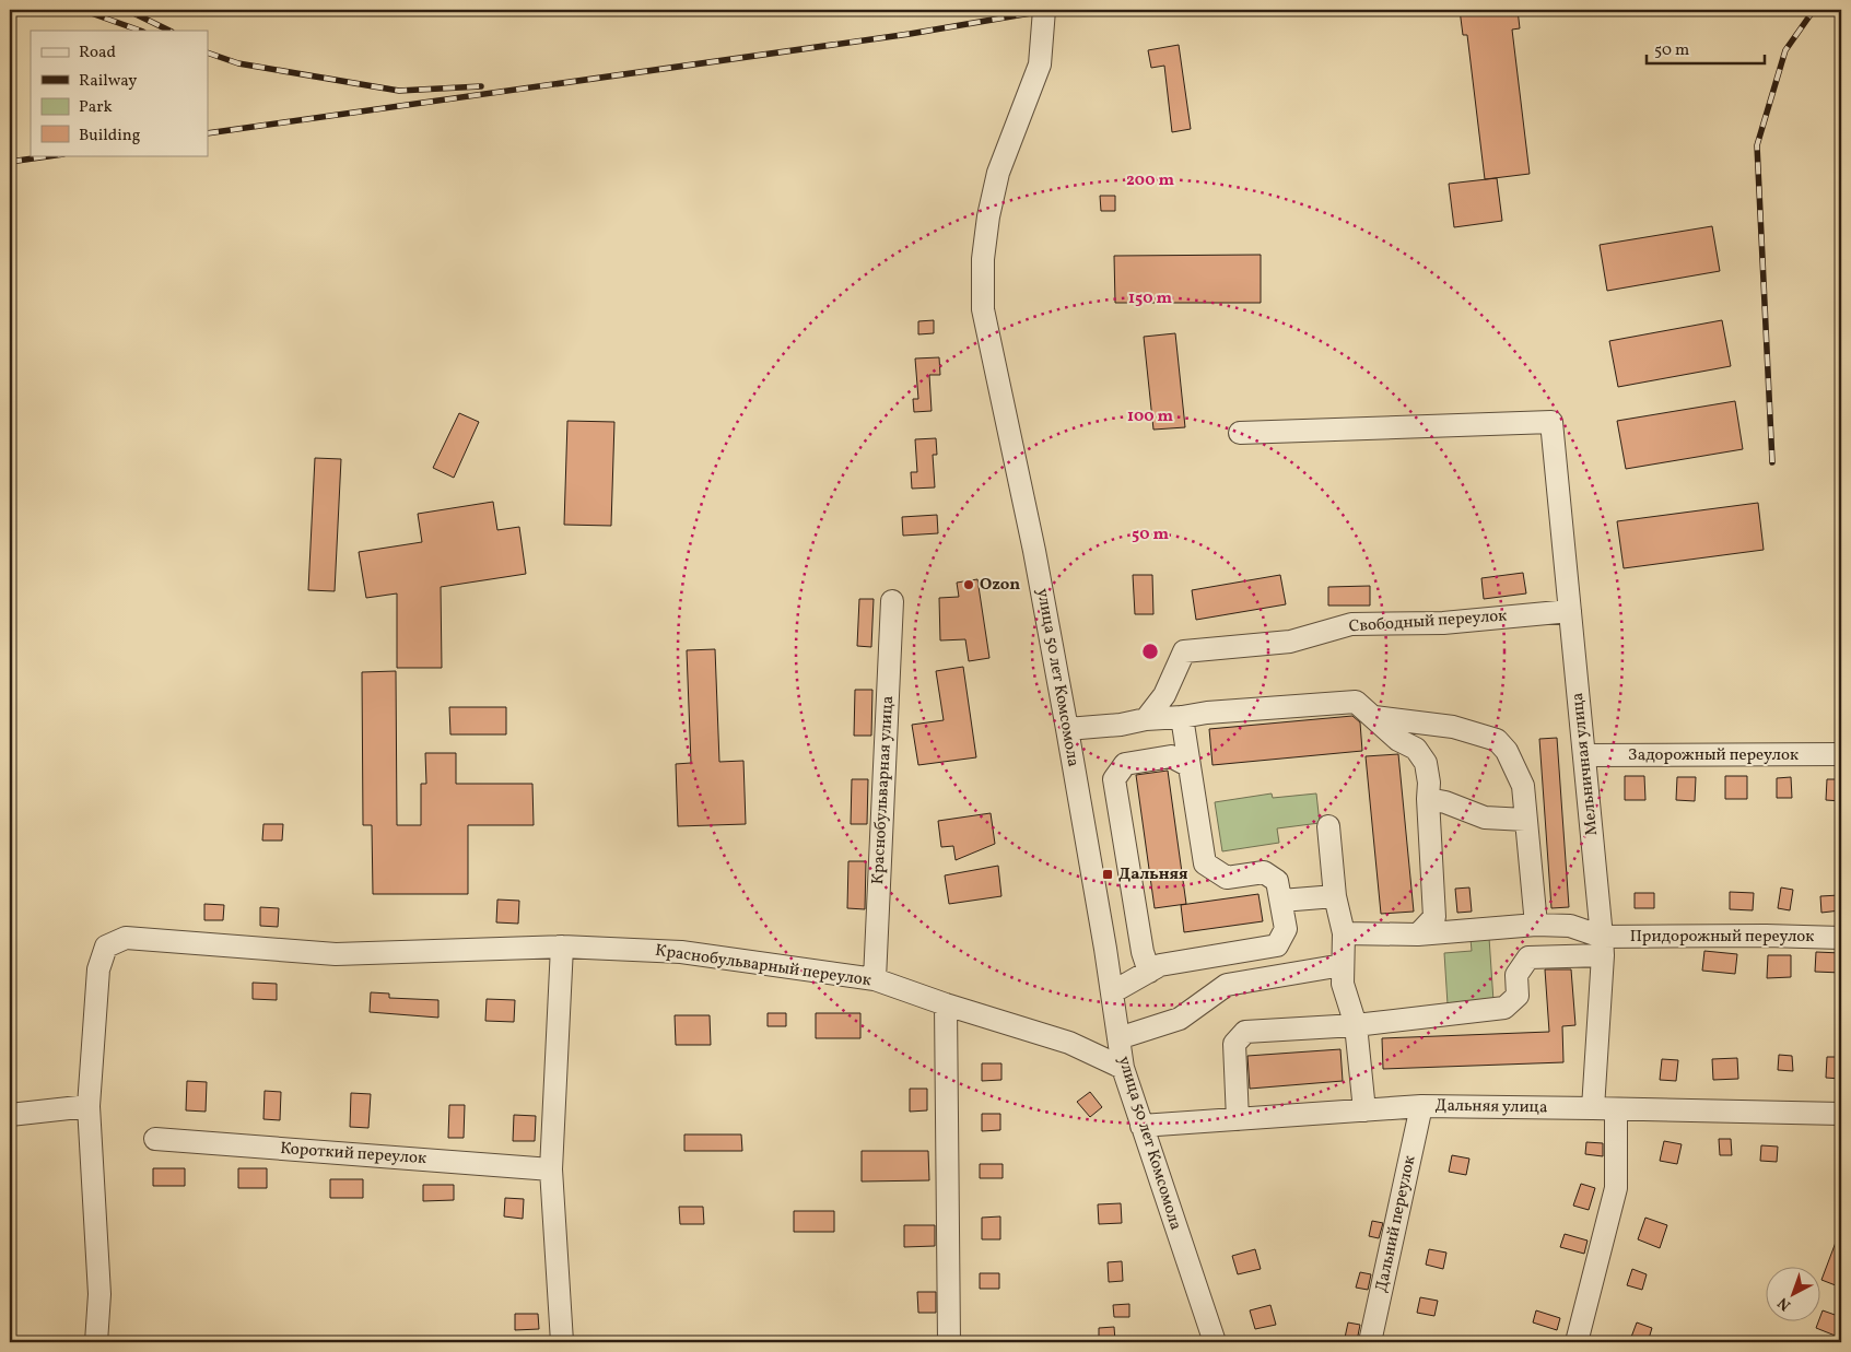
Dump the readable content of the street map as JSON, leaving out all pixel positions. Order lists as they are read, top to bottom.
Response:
{
  "streets": {
    "street": [
      "Свободный переулок",
      "улица 50 лет Комсомола",
      "Задорожный переулок",
      "Мельничная улица",
      "Краснобульварная улица",
      "Придорожный переулок",
      "Краснобульварный переулок",
      "Дальняя улица",
      "Короткий переулок",
      "Дальний переулок"
    ]
  },
  "crossings": [
    ["Свободный переулок", "Мельничная улица"],
    ["улица 50 лет Комсомола", "Краснобульварный переулок"],
    ["улица 50 лет Комсомола", "Дальняя улица"],
    ["Задорожный переулок", "Мельничная улица"],
    ["Мельничная улица", "Придорожный переулок"],
    ["Мельничная улица", "Дальняя улица"],
    ["Краснобульварная улица", "Краснобульварный переулок"],
    ["Дальняя улица", "Дальний переулок"]
  ],
  "places": {
    "other": ["Ozon"],
    "transit": ["Дальняя"]
  },
  "legend": [
    "Road",
    "Railway",
    "Park",
    "Building"
  ],
  "scale_bar": "50 m",
  "north": "bottom left",
  "rings": [
    "200 m",
    "150 m",
    "100 m",
    "50 m"
  ]
}
